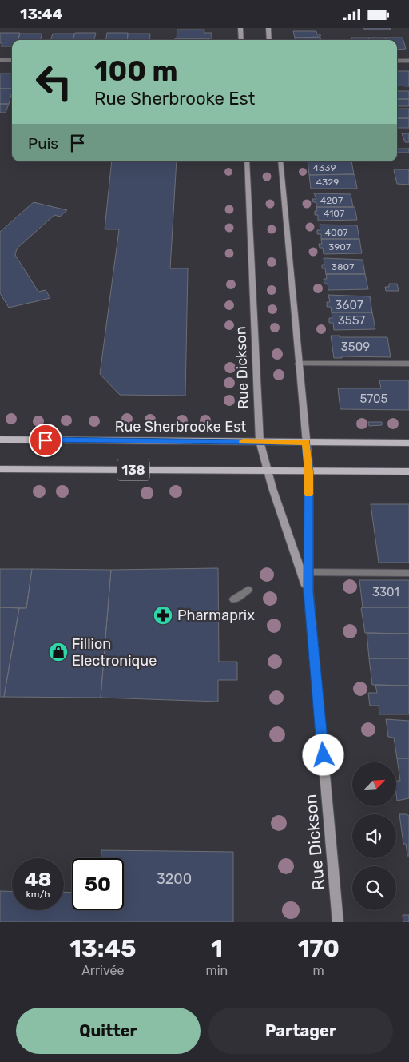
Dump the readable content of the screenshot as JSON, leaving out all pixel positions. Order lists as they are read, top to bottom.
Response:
{
  "streets": {
    "main road": ["Rue Dickson", "Rue Sherbrooke Est", "138"]
  },
  "crossings": [
    ["Rue Dickson", "Rue Sherbrooke Est"],
    ["Rue Dickson", "138"]
  ],
  "places": {
    "pharmacy": ["Pharmaprix"],
    "shop": ["Fillion Electronique"]
  },
  "house_numbers": [
    "4339",
    "4329",
    "4207",
    "4107",
    "4007",
    "3907",
    "3807",
    "3607",
    "3557",
    "3509",
    "5705",
    "3301",
    "3200"
  ],
  "north": "top right",
  "page": {
    "status": "13:44",
    "turn": ["100 m", "Rue Sherbrooke Est"],
    "then": "Puis",
    "speed": "48 km/h",
    "limit": "50",
    "eta": [
      "13:45",
      "Arrivée",
      "1",
      "min",
      "170",
      "m"
    ],
    "buttons": ["Quitter", "Partager"]
  }
}
